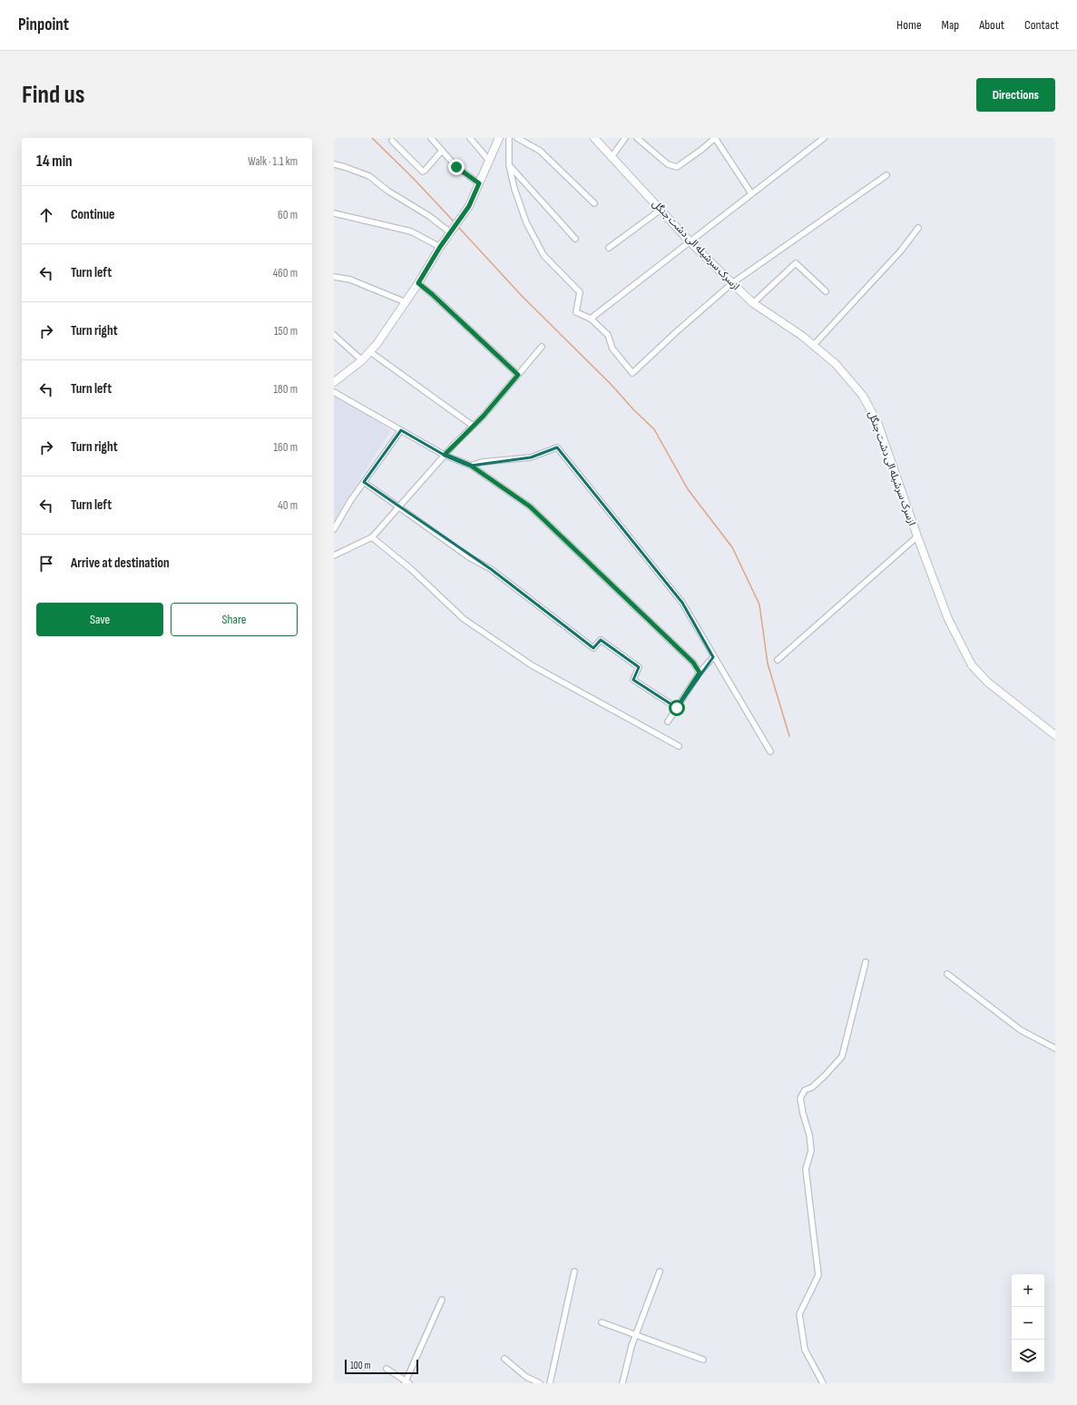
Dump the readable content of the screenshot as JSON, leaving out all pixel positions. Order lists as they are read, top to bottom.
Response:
{
  "streets": {
    "street": ["ازسرک سرشیله الی دشت جنگل"]
  },
  "scale_bar": "100 m",
  "page": {
    "header": "Pinpoint",
    "nav": [
      "Home",
      "Map",
      "About",
      "Contact"
    ],
    "buttons": [
      "Directions",
      ["Save", "Share"]
    ],
    "title": "Find us",
    "heading": ["14 min", "Walk · 1.1 km"],
    "list": [
      ["Continue", "60 m"],
      ["Turn left", "460 m"],
      ["Turn right", "150 m"],
      ["Turn left", "180 m"],
      ["Turn right", "160 m"],
      ["Turn left", "40 m"],
      "Arrive at destination"
    ],
    "map_buttons": ["+", "−"],
    "scale": "100 m"
  }
}
